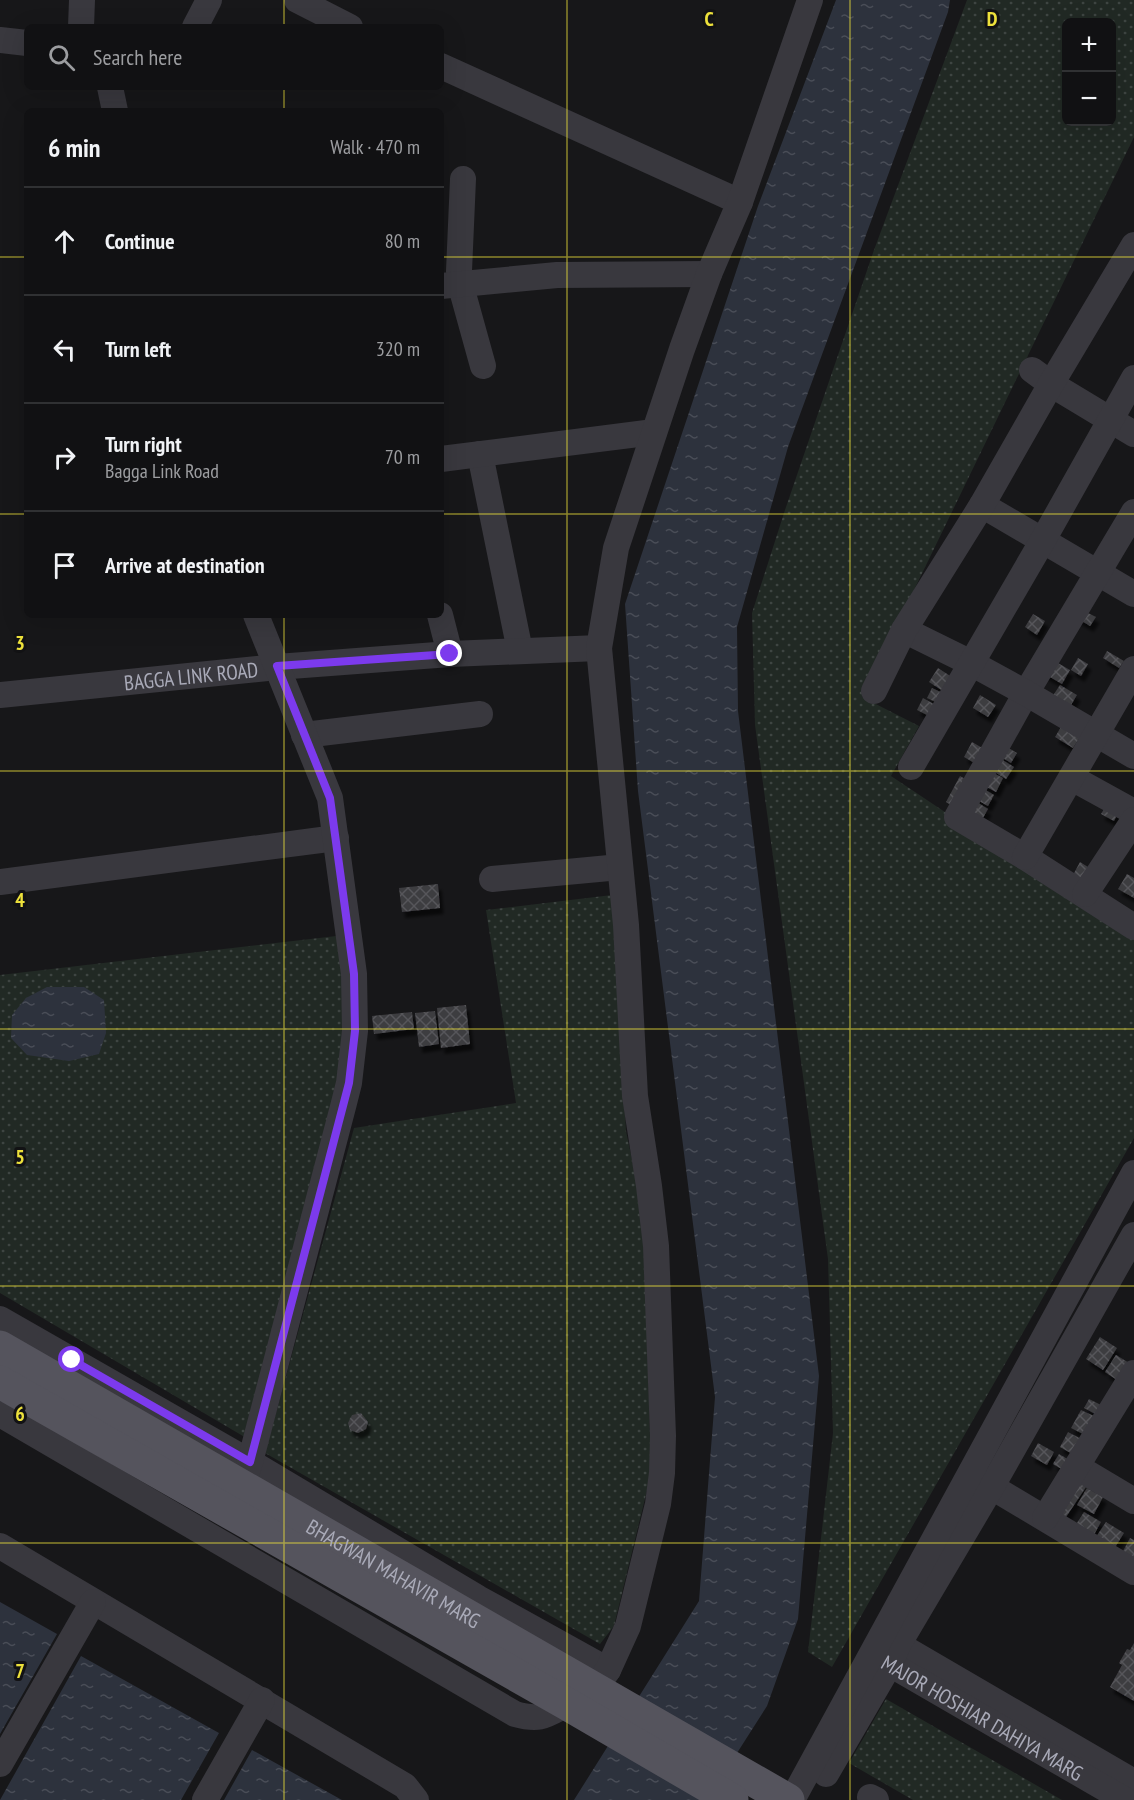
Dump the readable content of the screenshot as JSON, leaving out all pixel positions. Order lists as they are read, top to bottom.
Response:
{
  "streets": {
    "main road": ["BHAGWAN MAHAVIR MARG"],
    "street": ["BAGGA LINK ROAD", "MAJOR HOSHIAR DAHIYA MARG"]
  },
  "page": {
    "map_buttons": ["+", "−"],
    "search": "Search here",
    "heading": ["6 min", "Walk · 470 m"],
    "list": [
      ["Continue", "80 m"],
      ["Turn left", "320 m"],
      ["Turn right", "Bagga Link Road", "70 m"],
      "Arrive at destination"
    ]
  },
  "grid": {
    "columns": ["C", "D"],
    "rows": [
      "3",
      "4",
      "5",
      "6",
      "7"
    ]
  }
}
